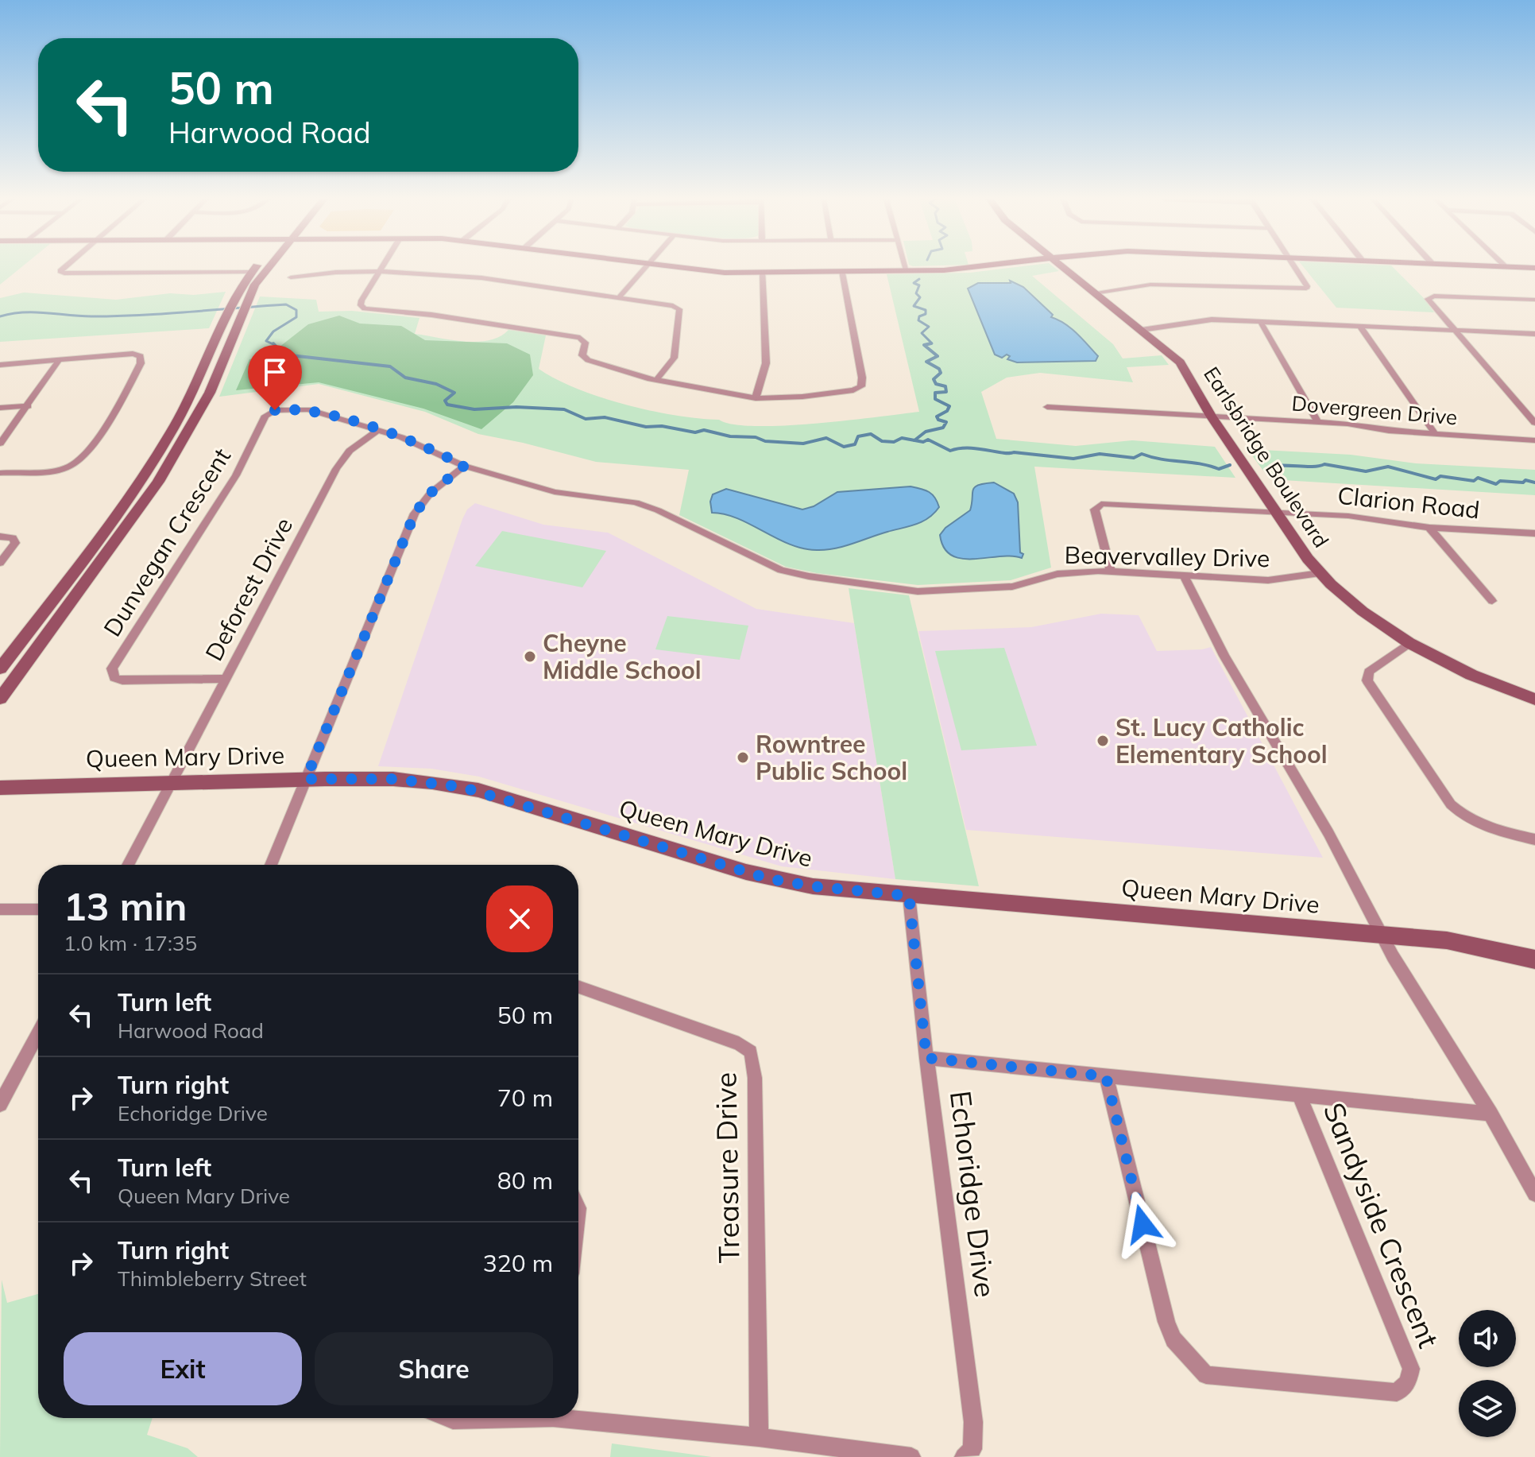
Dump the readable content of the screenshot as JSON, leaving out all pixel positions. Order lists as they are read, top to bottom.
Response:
{
  "streets": {
    "street": [
      "Dovergreen Drive",
      "Earlsbridge Boulevard",
      "Clarion Road",
      "Dunvegan Crescent",
      "Beavervalley Drive",
      "Deforest Drive",
      "Queen Mary Drive",
      "Treasure Drive",
      "Echoridge Drive",
      "Sandyside Crescent"
    ]
  },
  "crossings": [
    ["Dovergreen Drive", "Earlsbridge Boulevard"],
    ["Earlsbridge Boulevard", "Clarion Road"],
    ["Earlsbridge Boulevard", "Beavervalley Drive"],
    ["Clarion Road", "Beavervalley Drive"],
    ["Dunvegan Crescent", "Beavervalley Drive"],
    ["Dunvegan Crescent", "Deforest Drive"],
    ["Deforest Drive", "Queen Mary Drive"],
    ["Queen Mary Drive", "Echoridge Drive"]
  ],
  "places": ["Cheyne Middle School", "St. Lucy Catholic Elementary School", "Rowntree Public School"],
  "page": {
    "turn": ["50 m", "Harwood Road"],
    "heading": ["13 min", "1.0 km · 17:35"],
    "list": [
      {
        "name": "Turn left",
        "note": "Harwood Road",
        "value": "50 m"
      },
      {
        "name": "Turn right",
        "note": "Echoridge Drive",
        "value": "70 m"
      },
      {
        "name": "Turn left",
        "note": "Queen Mary Drive",
        "value": "80 m"
      },
      {
        "name": "Turn right",
        "note": "Thimbleberry Street",
        "value": "320 m"
      }
    ],
    "buttons": ["Exit", "Share"]
  }
}
